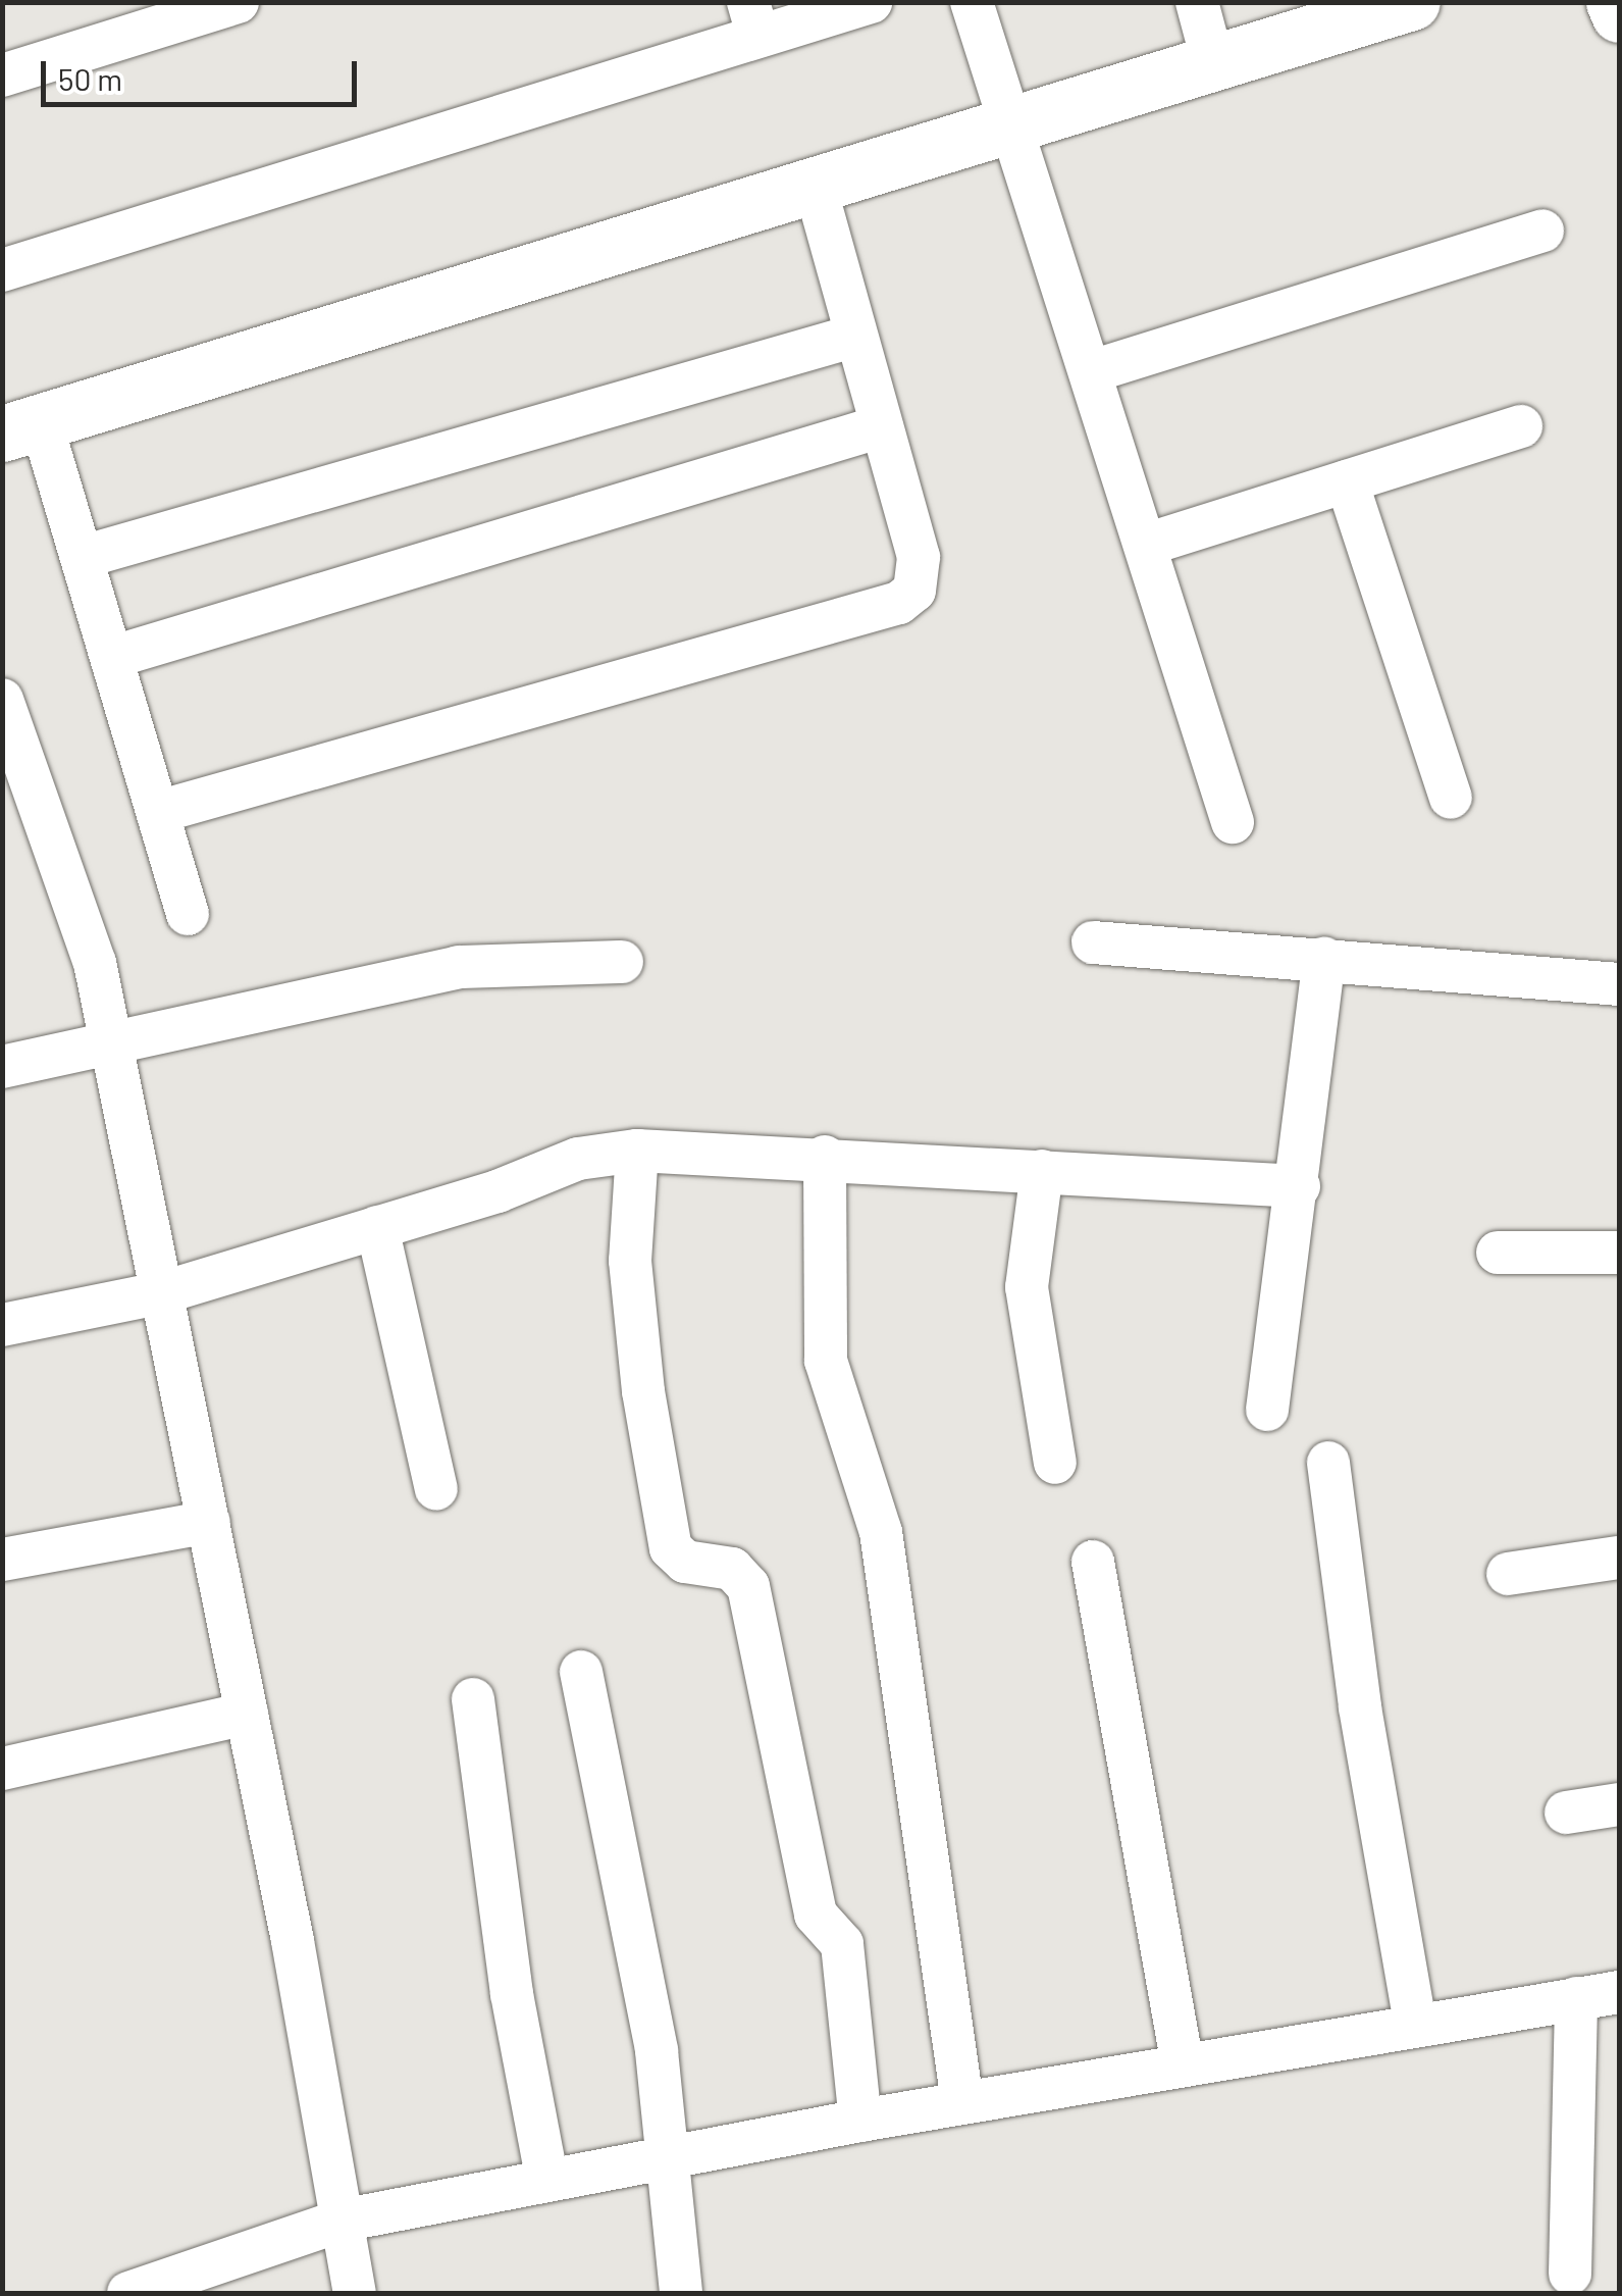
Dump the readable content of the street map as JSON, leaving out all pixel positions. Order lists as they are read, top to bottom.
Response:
{
  "scale_bar": "50 m"
}
